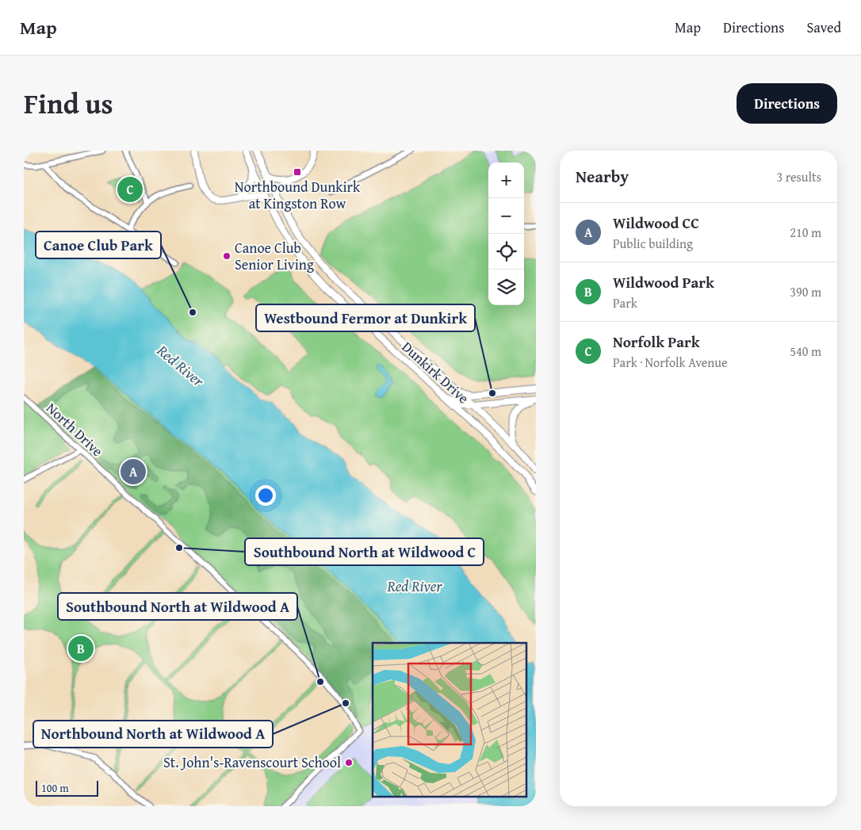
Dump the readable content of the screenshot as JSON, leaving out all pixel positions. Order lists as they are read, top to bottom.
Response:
{
  "streets": {
    "main road": ["Dunkirk Drive"],
    "street": ["North Drive"]
  },
  "water": ["Red River"],
  "places": {
    "transit": ["Northbound Dunkirk at Kingston Row"],
    "other": [
      "Canoe Club Senior Living",
      "Canoe Club Park",
      "Westbound Fermor at Dunkirk",
      "Southbound North at Wildwood C",
      "Southbound North at Wildwood A",
      "Northbound North at Wildwood A",
      "St. John's-Ravenscourt School"
    ]
  },
  "scale_bar": "100 m",
  "page": {
    "header": "Map",
    "nav": ["Map", "Directions", "Saved"],
    "title": "Find us",
    "buttons": "Directions",
    "heading": ["Nearby", "3 results"],
    "map_buttons": ["+", "−"],
    "pins": ["C", "A", "B"],
    "list": [
      {
        "mark": "A",
        "name": "Wildwood CC",
        "note": "Public building",
        "value": "210 m"
      },
      {
        "mark": "B",
        "name": "Wildwood Park",
        "note": "Park",
        "value": "390 m"
      },
      {
        "mark": "C",
        "name": "Norfolk Park",
        "note": "Park · Norfolk Avenue",
        "value": "540 m"
      }
    ],
    "scale": "100 m"
  }
}
